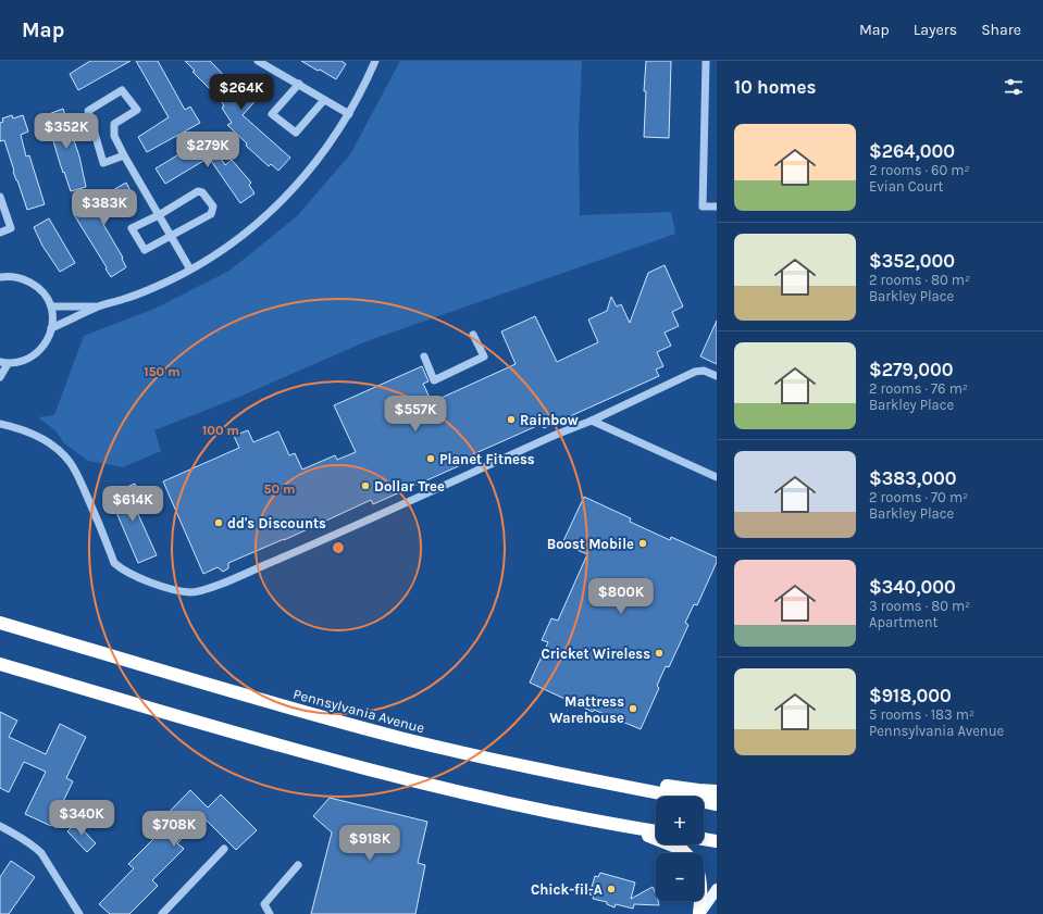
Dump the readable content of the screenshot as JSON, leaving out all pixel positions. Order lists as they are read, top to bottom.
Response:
{
  "streets": {
    "highway": ["Pennsylvania Avenue"]
  },
  "places": [
    "Rainbow",
    "Planet Fitness",
    "Dollar Tree",
    "dd's Discounts",
    "Boost Mobile",
    "Cricket Wireless",
    "Mattress Warehouse",
    "Chick-fil-A"
  ],
  "page": {
    "header": "Map",
    "nav": ["Map", "Layers", "Share"],
    "heading": "10 homes",
    "price": [
      "$264K",
      "$352K",
      "$279K",
      "$383K",
      "$557K",
      "$614K",
      "$800K",
      "$340K",
      "$708K",
      "$918K"
    ],
    "list": [
      {
        "name": "$264,000",
        "note": "2 rooms · 60 m² · Evian Court"
      },
      {
        "name": "$352,000",
        "note": "2 rooms · 80 m² · Barkley Place"
      },
      {
        "name": "$279,000",
        "note": "2 rooms · 76 m² · Barkley Place"
      },
      {
        "name": "$383,000",
        "note": "2 rooms · 70 m² · Barkley Place"
      },
      {
        "name": "$340,000",
        "note": "3 rooms · 80 m² · Apartment"
      },
      {
        "name": "$918,000",
        "note": "5 rooms · 183 m² · Pennsylvania Avenue"
      }
    ],
    "map_buttons": ["+", "−"]
  },
  "rings": ["150 m", "100 m", "50 m"]
}
